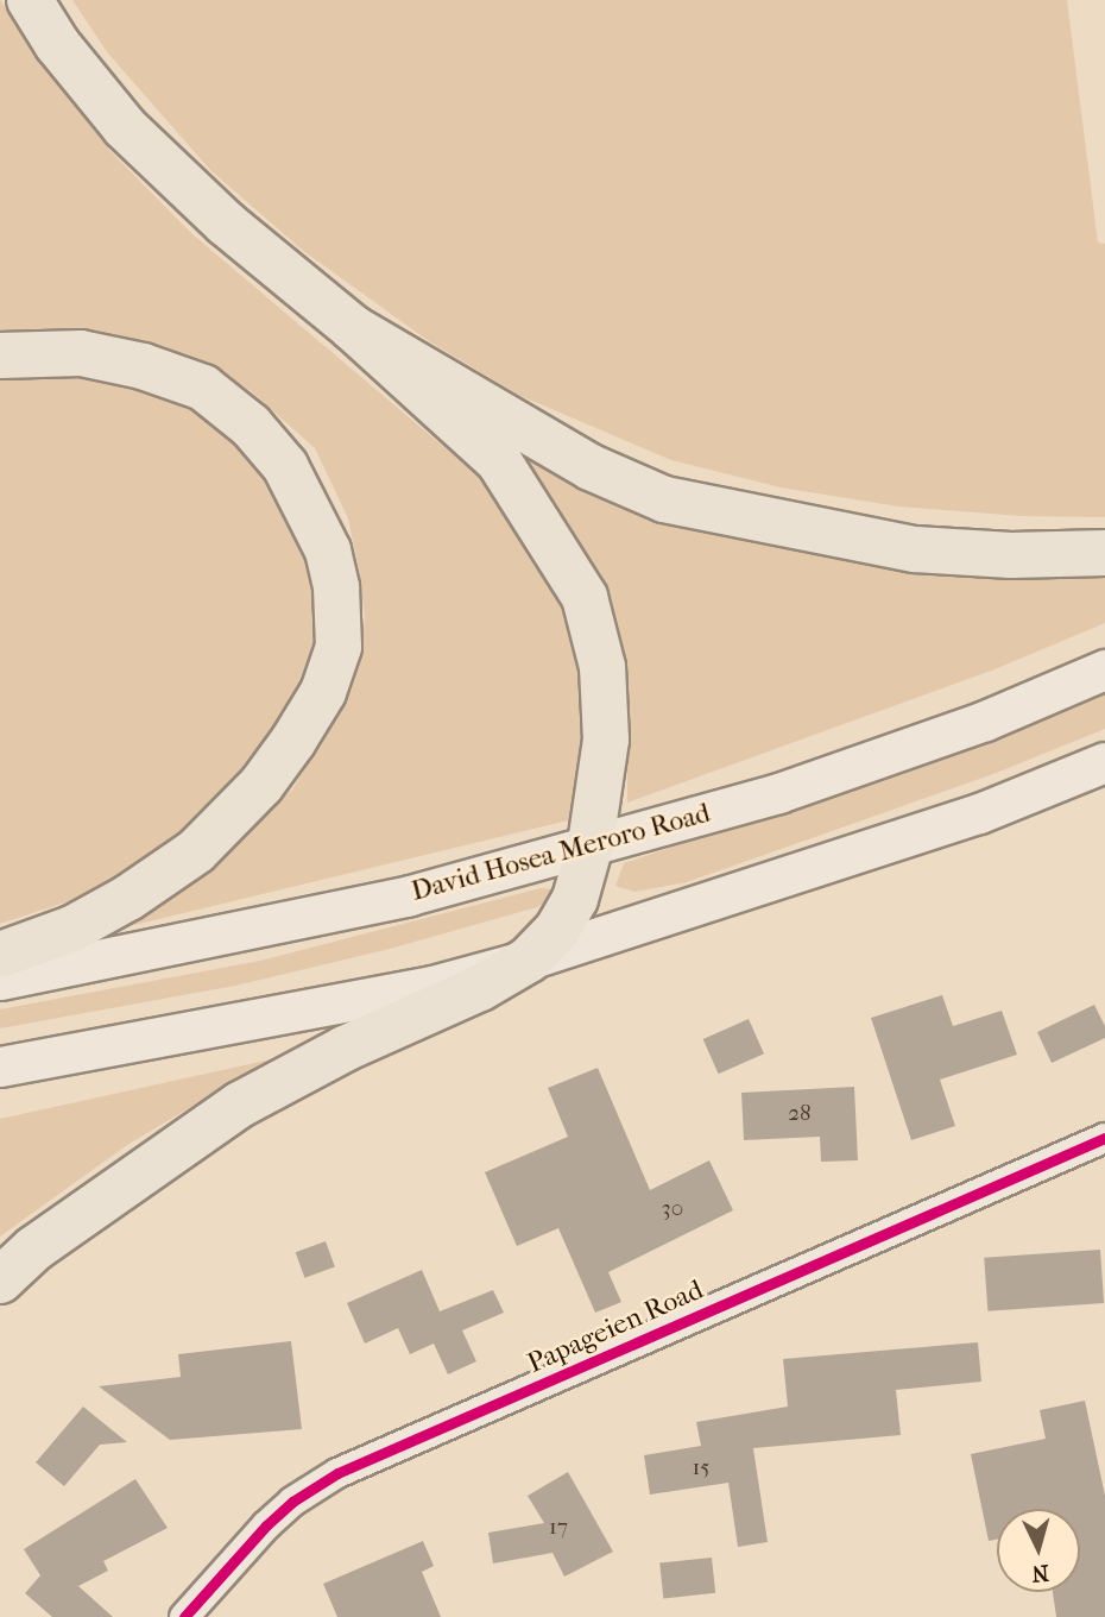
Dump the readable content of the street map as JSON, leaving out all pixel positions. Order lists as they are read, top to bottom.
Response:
{
  "streets": {
    "main road": ["David Hosea Meroro Road"],
    "street": ["Papageien Road"]
  },
  "house_numbers": [
    "28",
    "30",
    "15",
    "17"
  ],
  "north": "bottom"
}
